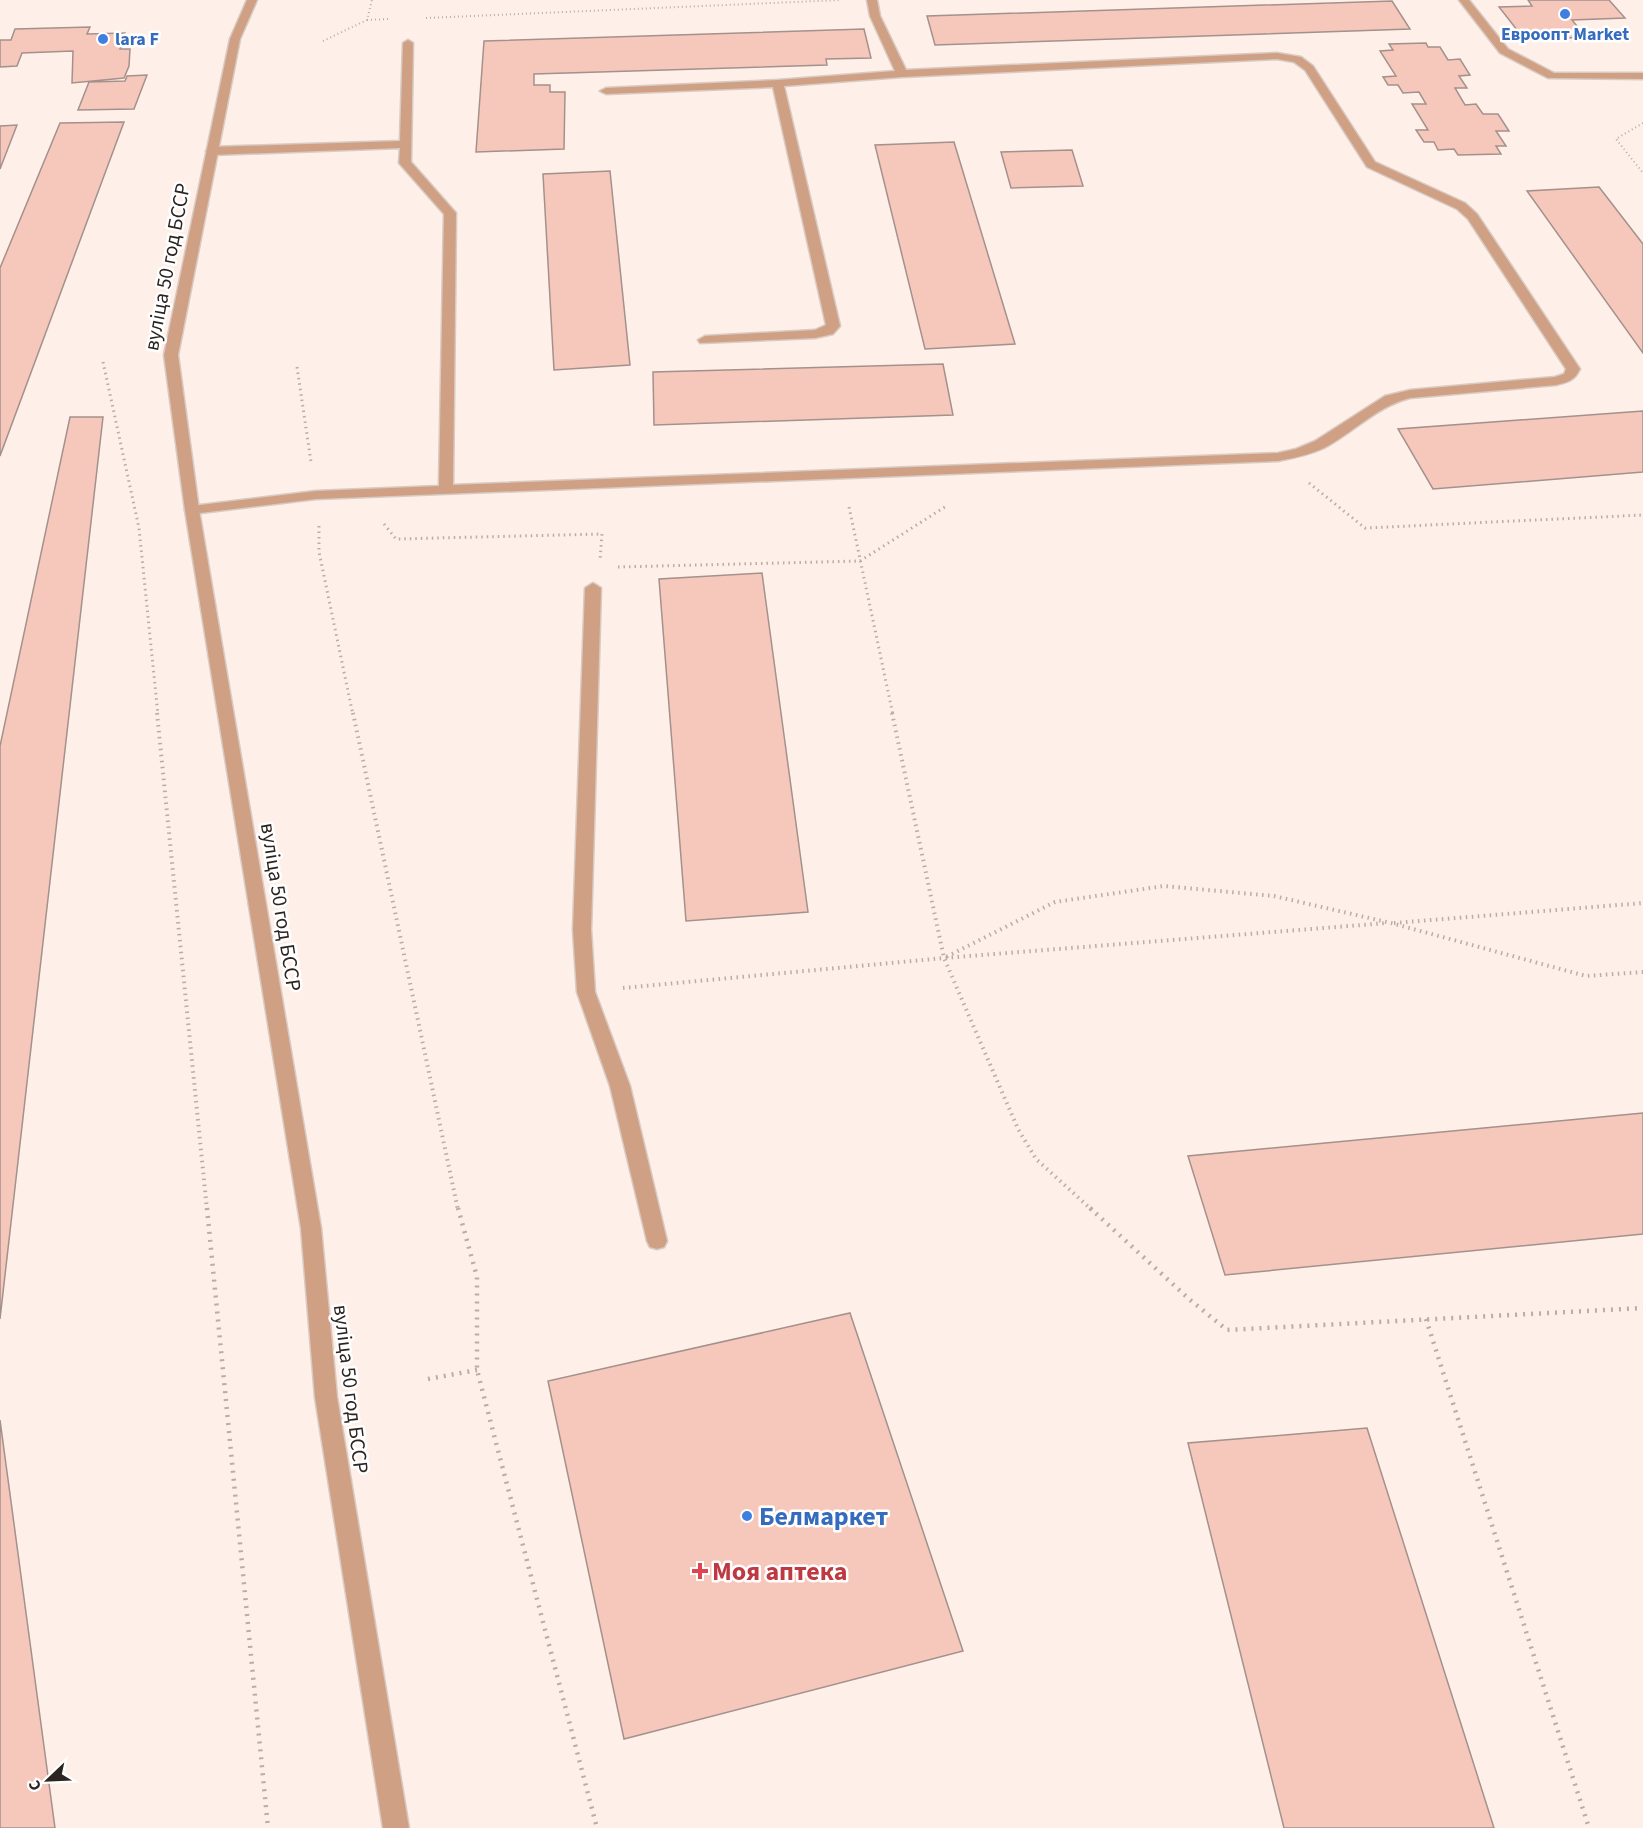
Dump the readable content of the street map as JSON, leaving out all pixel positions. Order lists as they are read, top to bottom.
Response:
{
  "streets": {
    "street": ["вуліца 50 год БССР"]
  },
  "places": {
    "other": ["Евроопт Market", "lara F", "Белмаркет"],
    "health": ["Моя аптека"]
  },
  "north": "bottom left"
}
